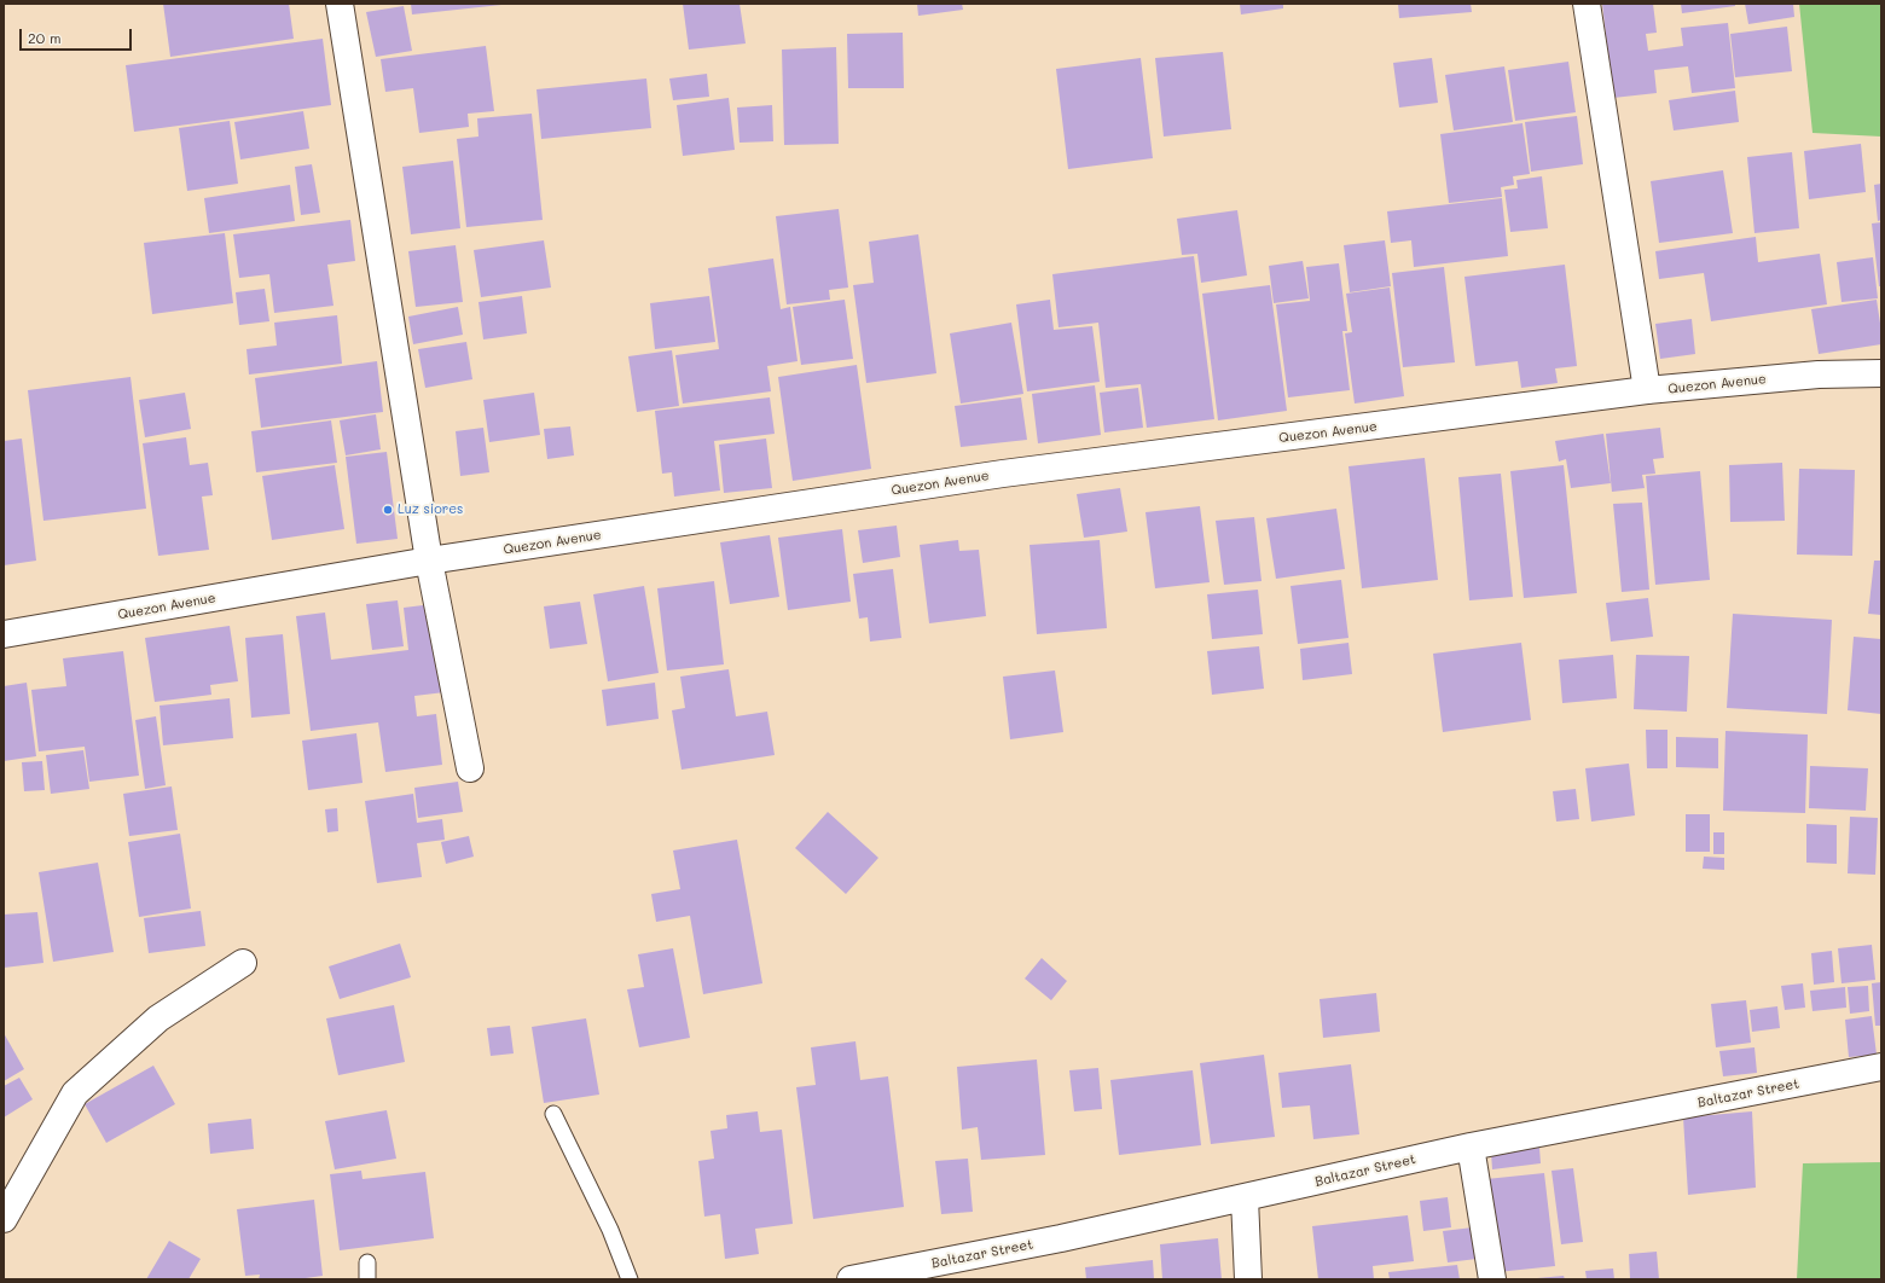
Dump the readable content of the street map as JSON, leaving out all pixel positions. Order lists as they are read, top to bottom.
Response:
{
  "streets": {
    "street": ["Quezon Avenue", "Baltazar Street"]
  },
  "places": ["Luz siores"],
  "scale_bar": "20 m"
}
